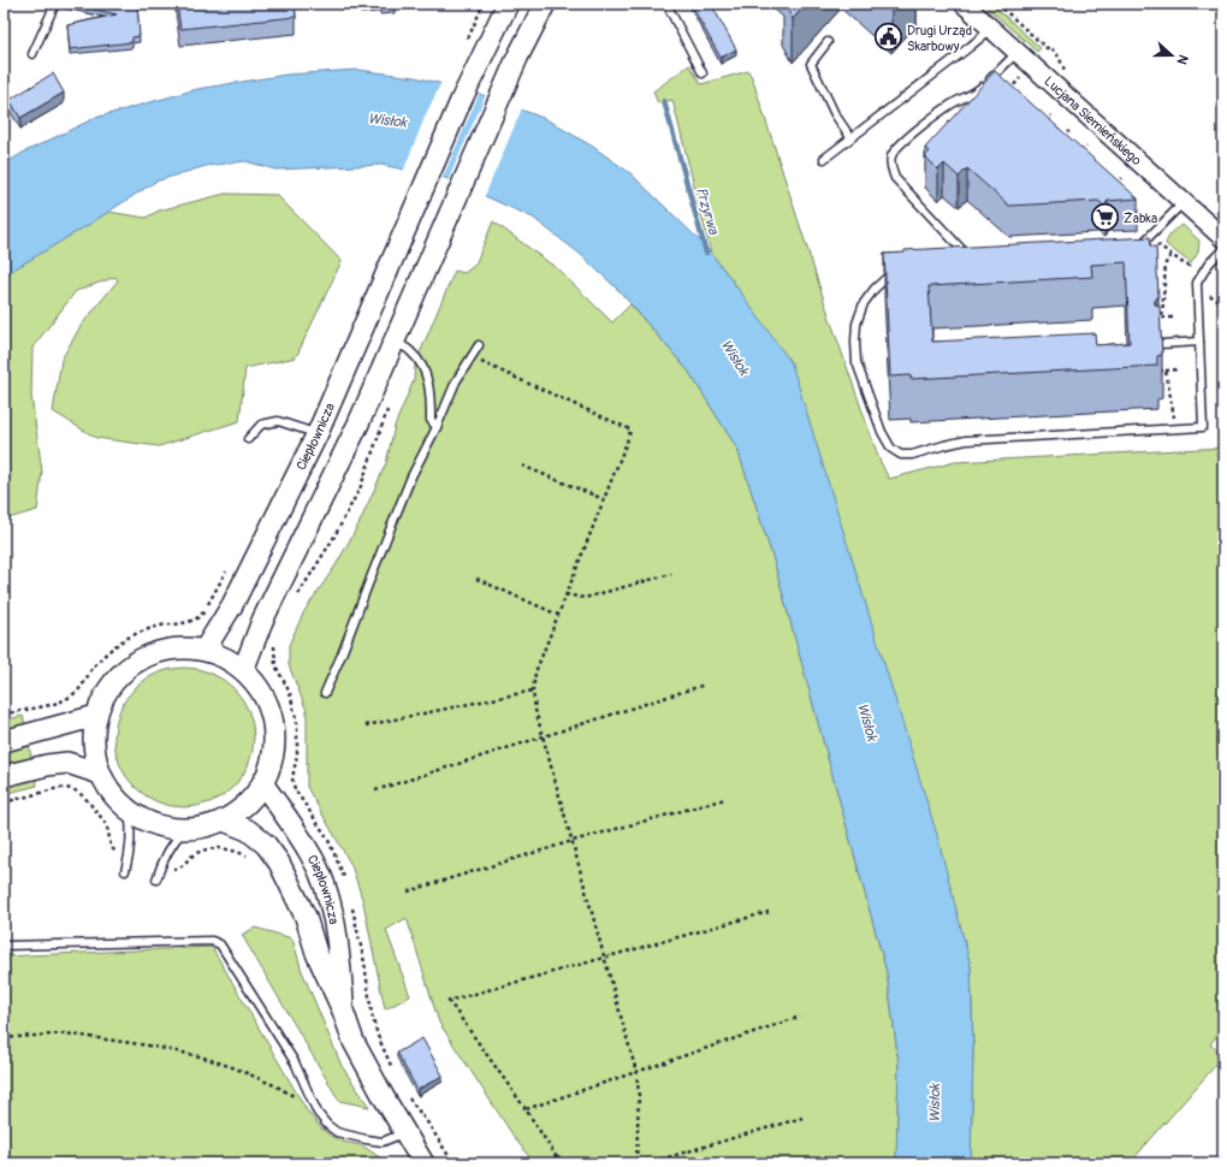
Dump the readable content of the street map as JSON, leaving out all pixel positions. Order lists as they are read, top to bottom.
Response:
{
  "streets": {
    "main road": ["Ciepłownicza"],
    "street": ["Lucjana Siemieńskiego"]
  },
  "water": ["Wisłok", "Przyrwa"],
  "places": {
    "public building": ["Drugi Urząd Skarbowy"],
    "supermarket": ["Żabka"]
  },
  "north": "right"
}
